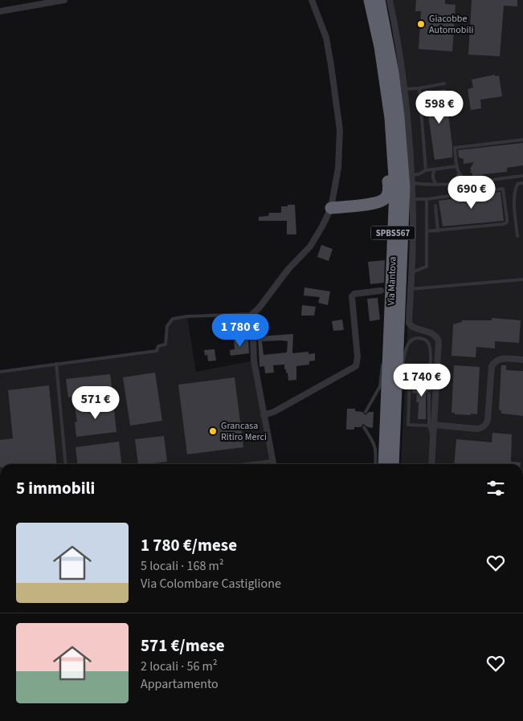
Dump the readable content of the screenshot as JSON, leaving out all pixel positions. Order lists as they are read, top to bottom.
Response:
{
  "streets": {
    "highway": ["SPBS567", "Via Mantova"]
  },
  "places": ["Giacobbe Automobili", "Grancasa Ritiro Merci"],
  "page": {
    "price": [
      "598 €",
      "690 €",
      "1 780 €",
      "1 740 €",
      "571 €"
    ],
    "heading": "5 immobili",
    "list": [
      {
        "name": "1 780 €/mese",
        "note": "5 locali · 168 m² · Via Colombare Castiglione"
      },
      {
        "name": "571 €/mese",
        "note": "2 locali · 56 m² · Appartamento"
      }
    ]
  }
}
